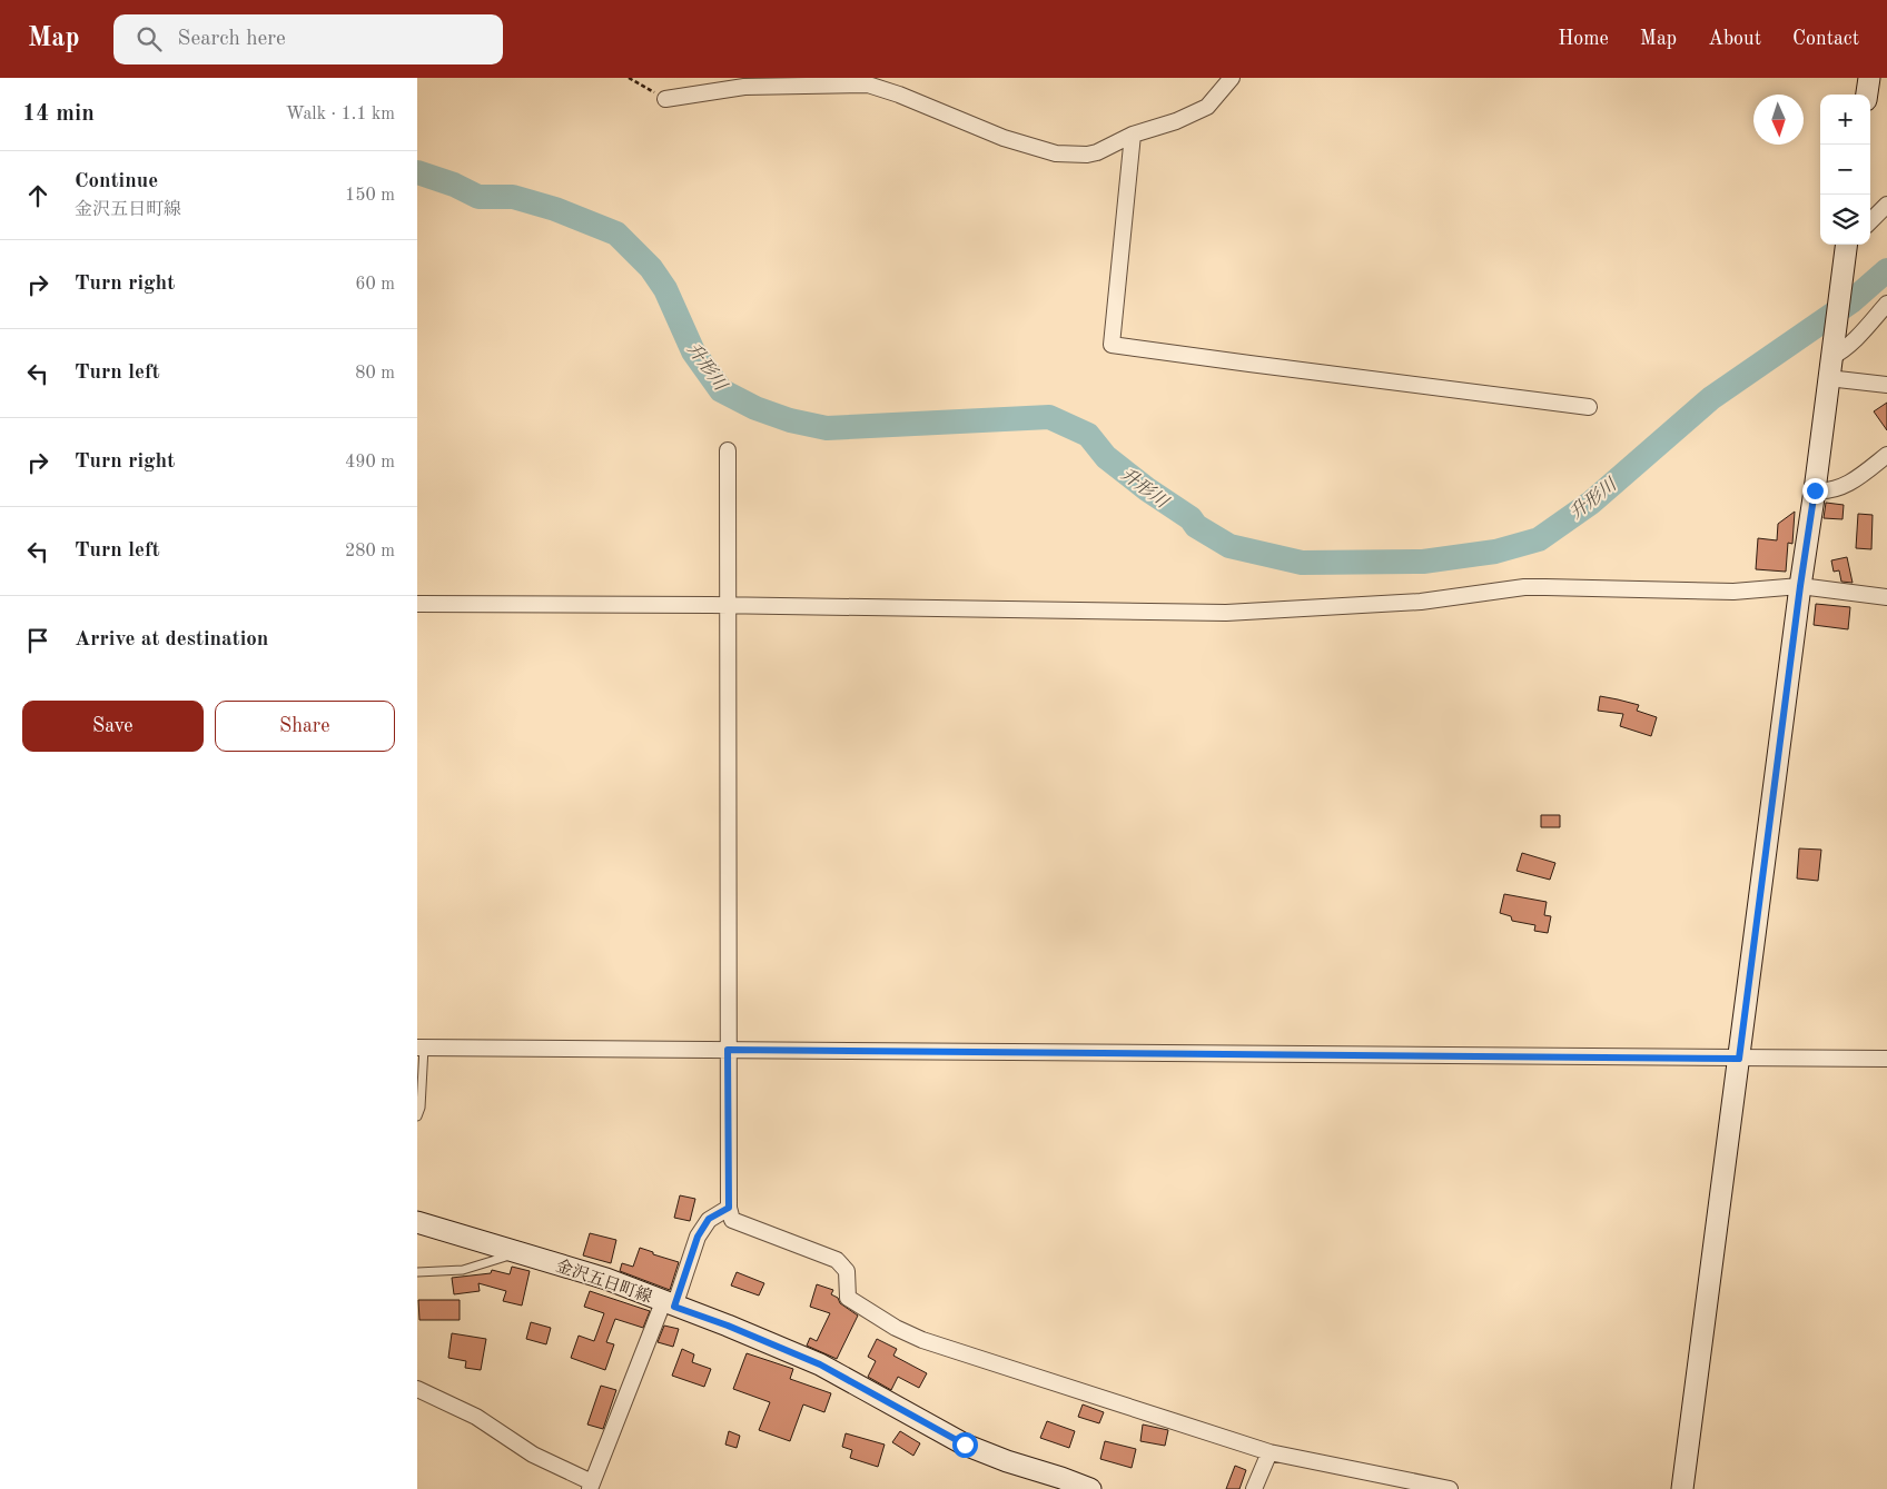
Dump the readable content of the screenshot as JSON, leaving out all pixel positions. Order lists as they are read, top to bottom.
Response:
{
  "streets": {
    "street": ["金沢五日町線"]
  },
  "water": ["升形川"],
  "north": "bottom",
  "page": {
    "header": "Map",
    "search": "Search here",
    "nav": [
      "Home",
      "Map",
      "About",
      "Contact"
    ],
    "heading": ["14 min", "Walk · 1.1 km"],
    "map_buttons": ["+", "−"],
    "list": [
      ["Continue", "金沢五日町線", "150 m"],
      ["Turn right", "60 m"],
      ["Turn left", "80 m"],
      ["Turn right", "490 m"],
      ["Turn left", "280 m"],
      "Arrive at destination"
    ],
    "buttons": ["Save", "Share"]
  }
}
